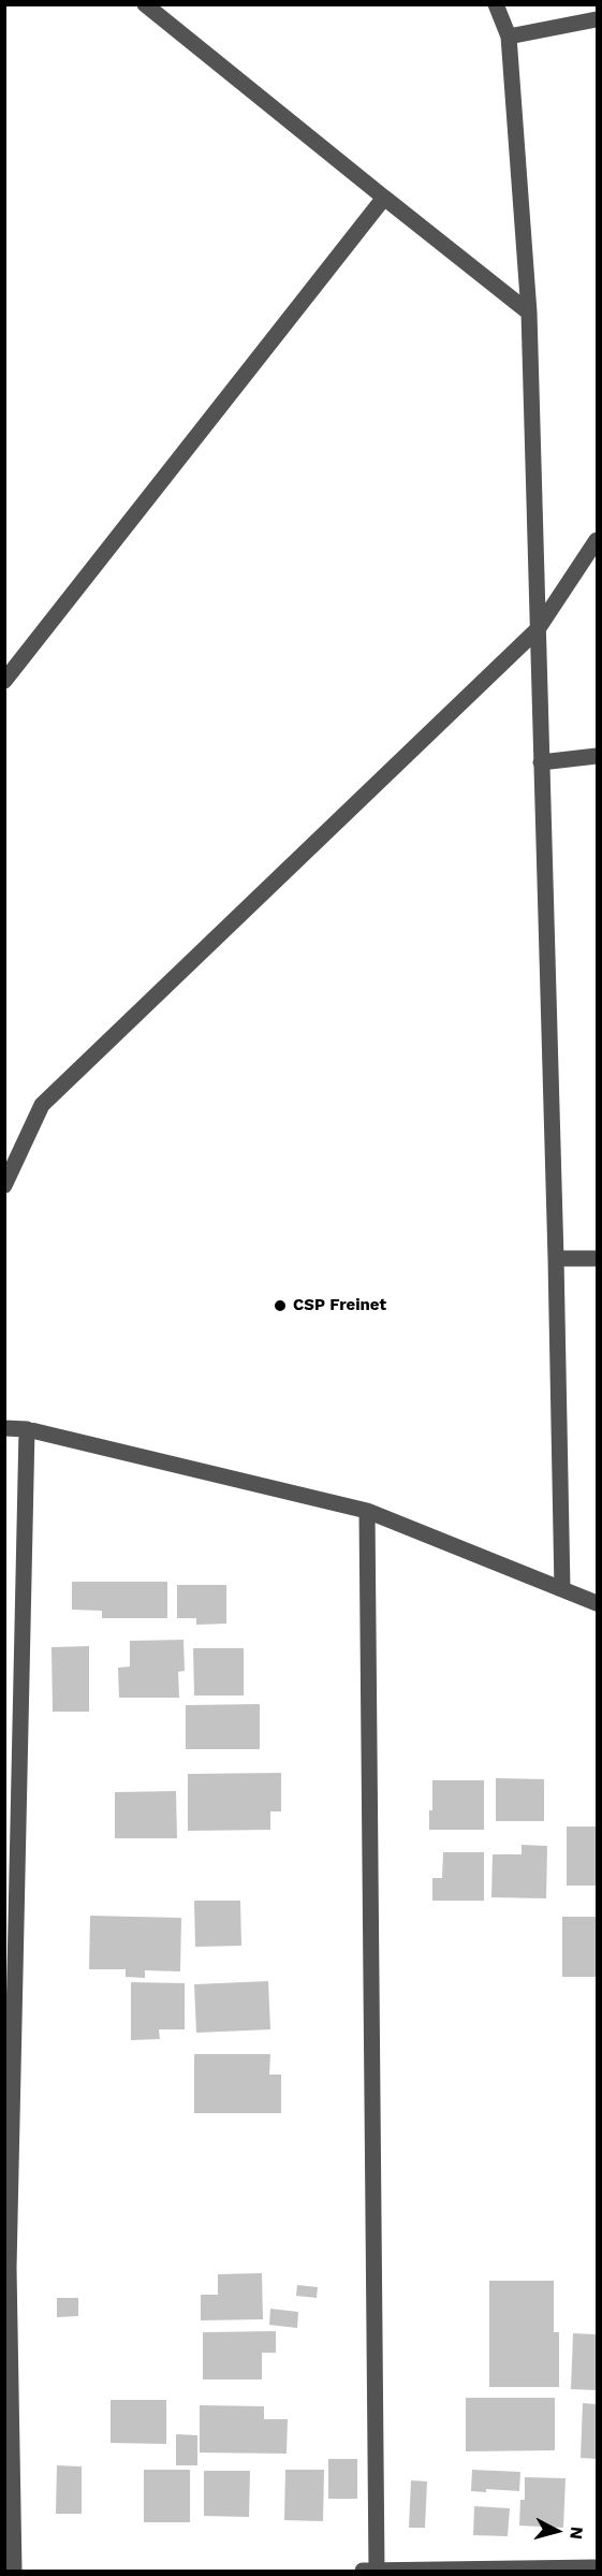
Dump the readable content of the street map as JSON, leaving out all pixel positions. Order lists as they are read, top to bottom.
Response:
{
  "places": ["CSP Freinet"],
  "north": "right"
}
